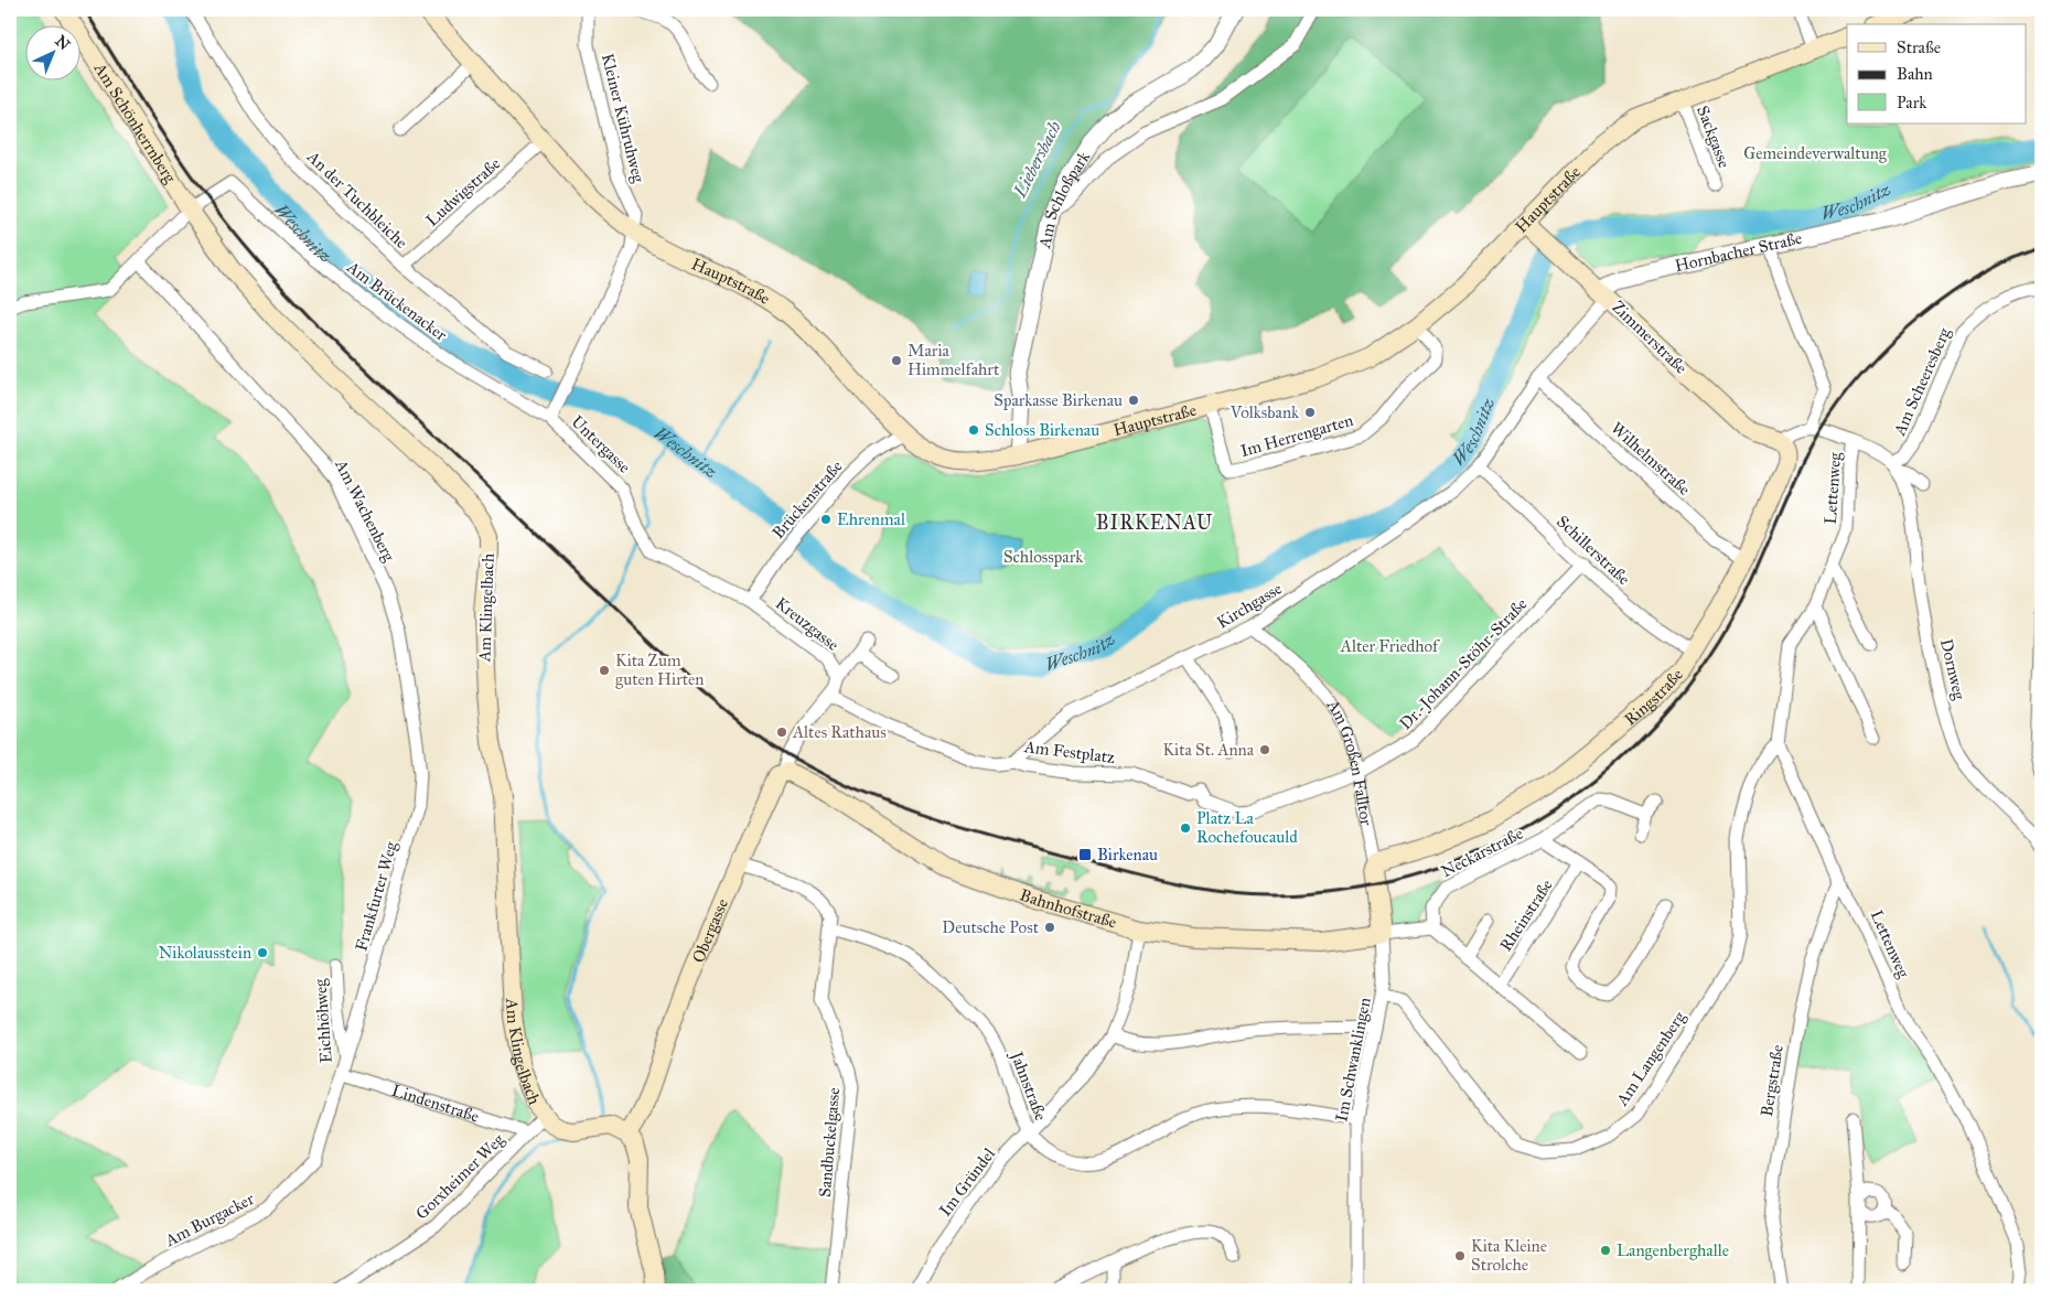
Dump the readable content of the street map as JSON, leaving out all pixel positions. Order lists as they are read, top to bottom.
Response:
{
  "streets": {
    "main road": [
      "Am Schönherrnberg",
      "Hauptstraße",
      "Zimmerstraße",
      "Am Klingelbach",
      "Ringstraße",
      "Am Großen Falltor",
      "Bahnhofstraße",
      "Obergasse"
    ],
    "street": [
      "Kleiner Kühruhweg",
      "Sackgasse",
      "Ludwigstraße",
      "An der Tuchbleiche",
      "Am Schloßpark",
      "Hornbacher Straße",
      "Am Brückenacker",
      "Am Scheeresberg",
      "Im Herrengarten",
      "Untergasse",
      "Wilhelmstraße",
      "Lettenweg",
      "Brückenstraße",
      "Am Wachenberg",
      "Schillerstraße",
      "Kirchgasse",
      "Kreuzgasse",
      "Dr.-Johann-Stöhr-Straße",
      "Dornweg",
      "Am Festplatz",
      "Neckarstraße",
      "Frankfurter Weg",
      "Rheinstraße",
      "Eichhöhweg",
      "Am Langenberg",
      "Im Schwanklingen",
      "Bergstraße",
      "Jahnstraße",
      "Lindenstraße",
      "Sandbuckelgasse",
      "Gorxheimer Weg",
      "Im Gründel",
      "Am Burgacker"
    ]
  },
  "crossings": [
    ["Kleiner Kühruhweg", "Hauptstraße"],
    ["Kleiner Kühruhweg", "Untergasse"],
    ["Am Schönherrnberg", "Am Brückenacker"],
    ["Am Schönherrnberg", "Am Klingelbach"],
    ["Sackgasse", "Hauptstraße"],
    ["Ludwigstraße", "An der Tuchbleiche"],
    ["Ludwigstraße", "Hauptstraße"],
    ["Hauptstraße", "Am Schloßpark"],
    ["Hauptstraße", "Zimmerstraße"],
    ["Hauptstraße", "Im Herrengarten"],
    ["Hauptstraße", "Untergasse"],
    ["Hauptstraße", "Brückenstraße"],
    ["Hornbacher Straße", "Zimmerstraße"],
    ["Hornbacher Straße", "Kirchgasse"],
    ["Am Brückenacker", "Untergasse"],
    ["Am Brückenacker", "Am Wachenberg"],
    ["Am Brückenacker", "Am Klingelbach"],
    ["Zimmerstraße", "Kirchgasse"],
    ["Zimmerstraße", "Ringstraße"],
    ["Am Scheeresberg", "Dornweg"],
    ["Untergasse", "Brückenstraße"],
    ["Untergasse", "Kreuzgasse"],
    ["Wilhelmstraße", "Kirchgasse"],
    ["Wilhelmstraße", "Ringstraße"],
    ["Lettenweg", "Am Langenberg"],
    ["Lettenweg", "Bergstraße"],
    ["Brückenstraße", "Kreuzgasse"],
    ["Am Wachenberg", "Frankfurter Weg"],
    ["Schillerstraße", "Kirchgasse"],
    ["Schillerstraße", "Dr.-Johann-Stöhr-Straße"],
    ["Schillerstraße", "Ringstraße"],
    ["Kirchgasse", "Am Festplatz"],
    ["Kirchgasse", "Am Großen Falltor"],
    ["Am Klingelbach", "Gorxheimer Weg"],
    ["Kreuzgasse", "Obergasse"],
    ["Dr.-Johann-Stöhr-Straße", "Am Festplatz"],
    ["Dr.-Johann-Stöhr-Straße", "Am Großen Falltor"],
    ["Ringstraße", "Am Großen Falltor"],
    ["Am Festplatz", "Am Großen Falltor"],
    ["Am Großen Falltor", "Bahnhofstraße"],
    ["Am Großen Falltor", "Im Schwanklingen"],
    ["Neckarstraße", "Rheinstraße"],
    ["Frankfurter Weg", "Eichhöhweg"],
    ["Bahnhofstraße", "Obergasse"],
    ["Bahnhofstraße", "Im Schwanklingen"],
    ["Bahnhofstraße", "Im Gründel"],
    ["Obergasse", "Sandbuckelgasse"],
    ["Eichhöhweg", "Lindenstraße"],
    ["Eichhöhweg", "Am Burgacker"],
    ["Am Langenberg", "Im Schwanklingen"],
    ["Im Schwanklingen", "Jahnstraße"],
    ["Jahnstraße", "Sandbuckelgasse"],
    ["Jahnstraße", "Im Gründel"],
    ["Lindenstraße", "Gorxheimer Weg"],
    ["Lindenstraße", "Am Burgacker"]
  ],
  "districts": ["BIRKENAU"],
  "water": ["Liebersbach", "Weschnitz"],
  "parks": ["Gemeindeverwaltung", "Schlosspark", "Alter Friedhof"],
  "places": {
    "other": [
      "Maria Himmelfahrt",
      "Sparkasse Birkenau",
      "Volksbank",
      "Schloss Birkenau",
      "Ehrenmal",
      "Kita Zum guten Hirten",
      "Altes Rathaus",
      "Kita St. Anna",
      "Platz La Rochefoucauld",
      "Deutsche Post",
      "Nikolausstein",
      "Langenberghalle",
      "Kita Kleine Strolche"
    ],
    "transit": ["Birkenau"]
  },
  "legend": ["Straße", "Bahn", "Park"],
  "north": "top right"
}
